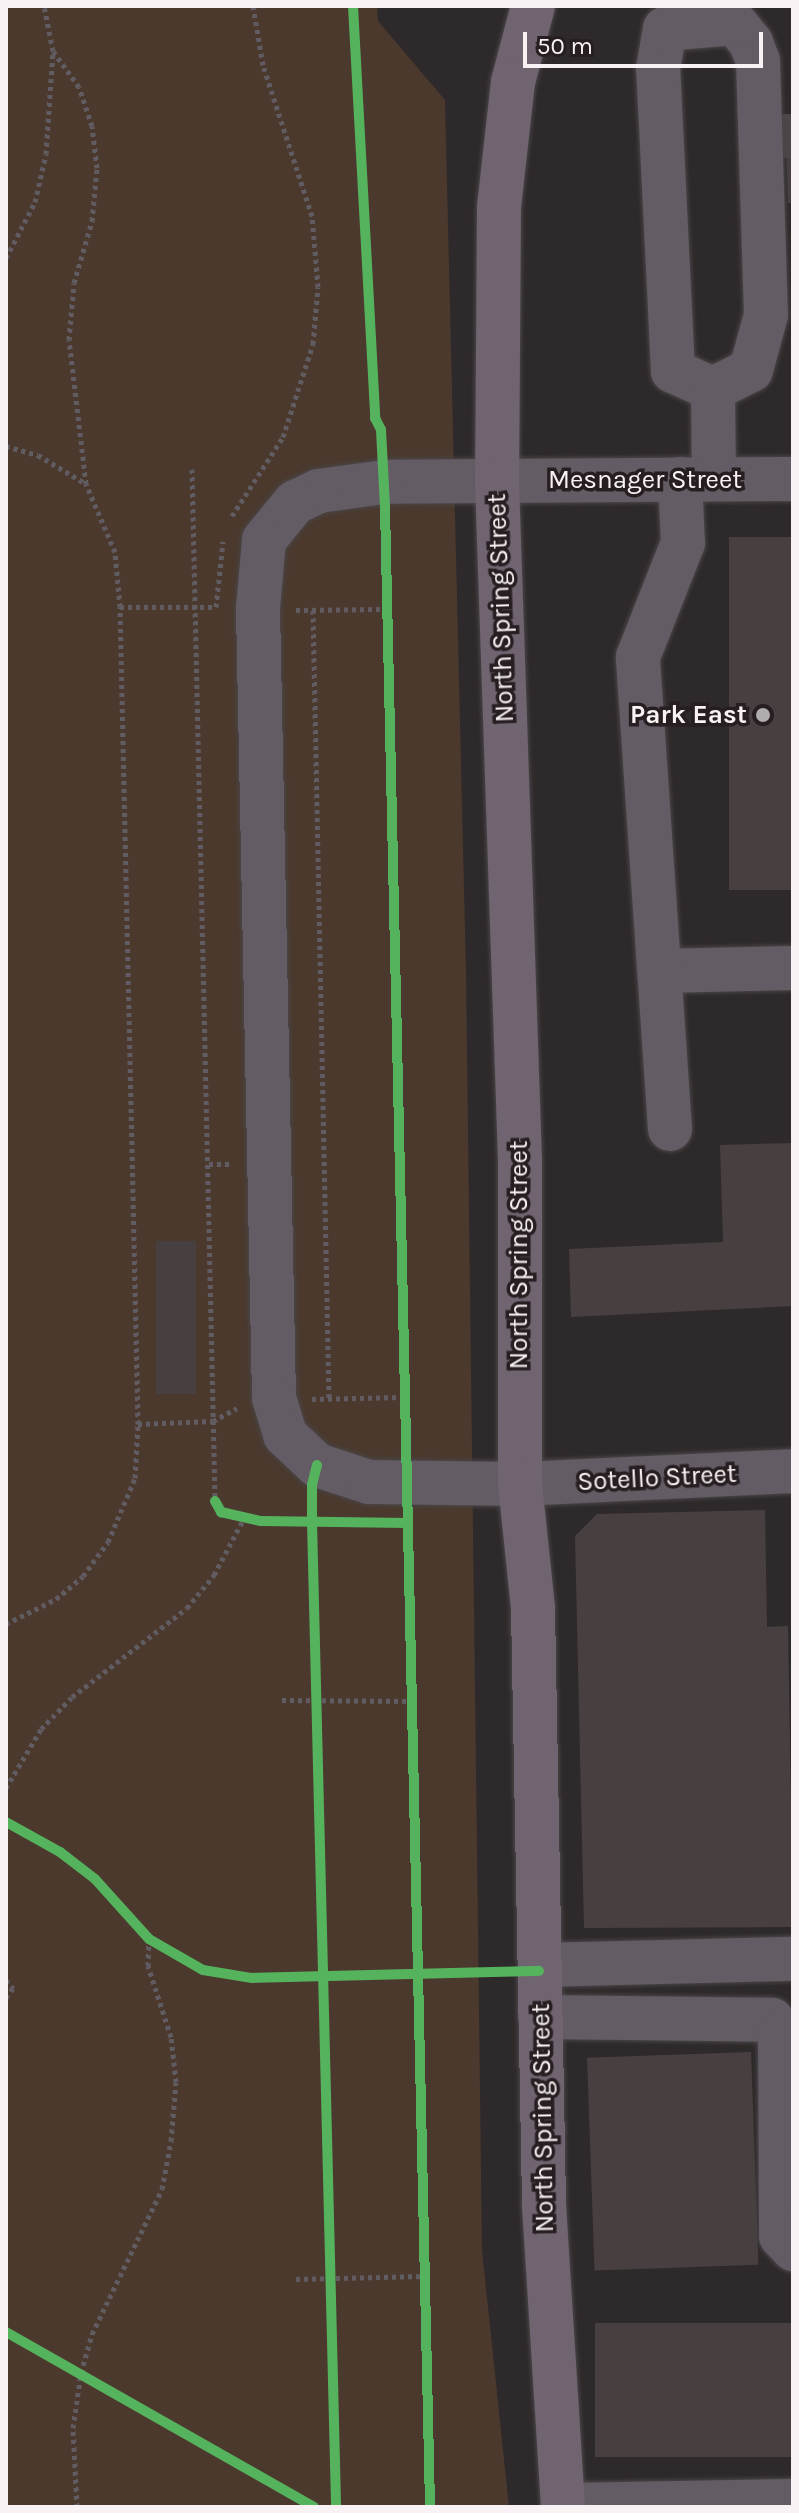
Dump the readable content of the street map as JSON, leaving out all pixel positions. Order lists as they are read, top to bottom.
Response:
{
  "streets": {
    "main road": ["North Spring Street"],
    "street": ["Mesnager Street", "Sotello Street"]
  },
  "crossings": [
    ["Mesnager Street", "North Spring Street"],
    ["Mesnager Street", "Sotello Street"],
    ["North Spring Street", "Sotello Street"]
  ],
  "places": ["Park East"],
  "scale_bar": "50 m"
}
